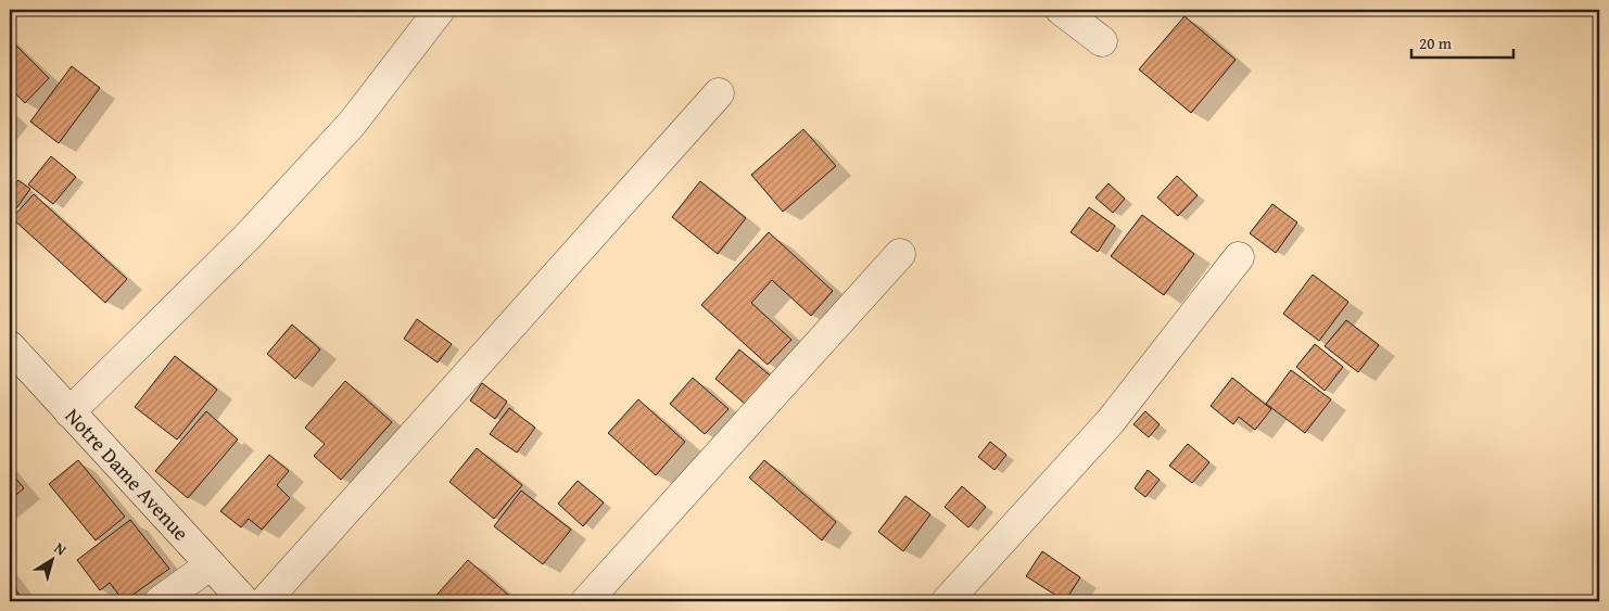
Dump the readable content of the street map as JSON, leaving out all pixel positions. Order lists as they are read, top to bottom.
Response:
{
  "streets": {
    "street": ["Notre Dame Avenue"]
  },
  "scale_bar": "20 m",
  "north": "top right"
}
